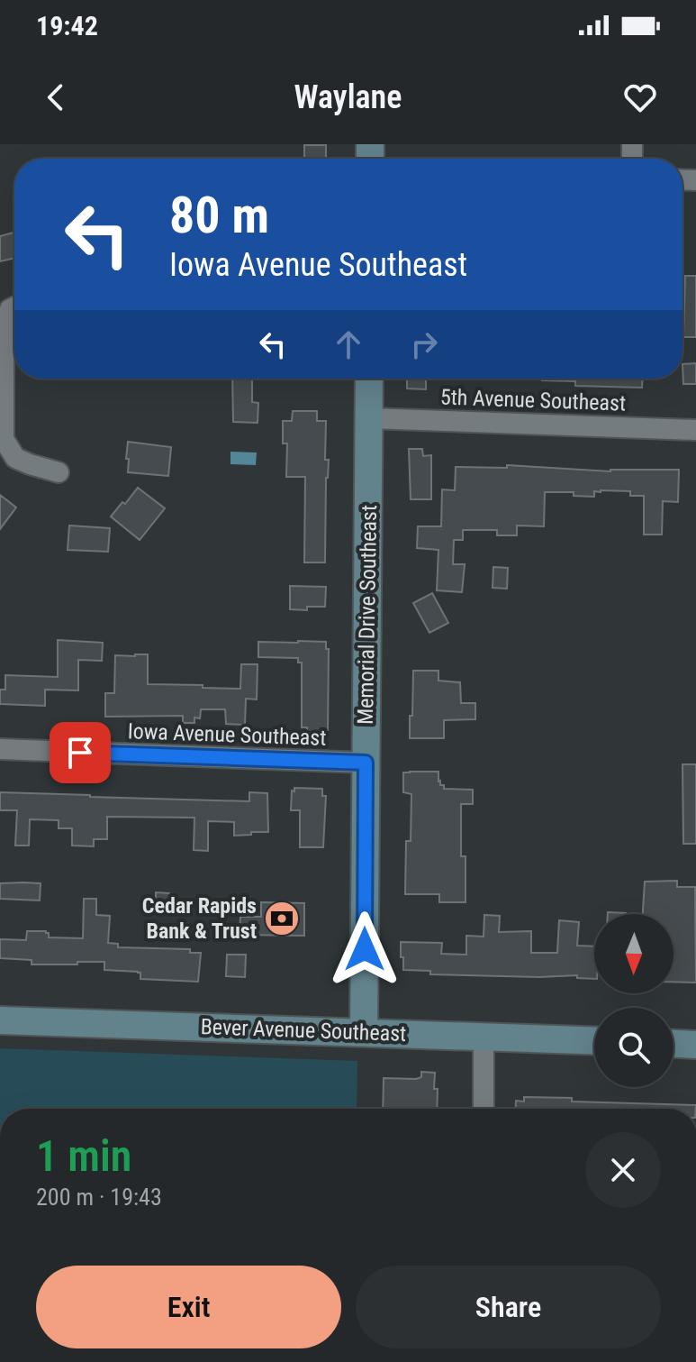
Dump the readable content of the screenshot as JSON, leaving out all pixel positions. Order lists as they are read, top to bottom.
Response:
{
  "streets": {
    "street": [
      "5th Avenue Southeast",
      "Memorial Drive Southeast",
      "Iowa Avenue Southeast",
      "Bever Avenue Southeast"
    ]
  },
  "crossings": [
    ["5th Avenue Southeast", "Memorial Drive Southeast"],
    ["Memorial Drive Southeast", "Iowa Avenue Southeast"],
    ["Memorial Drive Southeast", "Bever Avenue Southeast"]
  ],
  "places": {
    "bank": ["Cedar Rapids Bank & Trust"]
  },
  "north": "bottom",
  "page": {
    "status": "19:42",
    "header": "Waylane",
    "turn": ["80 m", "Iowa Avenue Southeast"],
    "heading": ["1 min", "200 m · 19:43"],
    "buttons": ["Exit", "Share"]
  }
}
